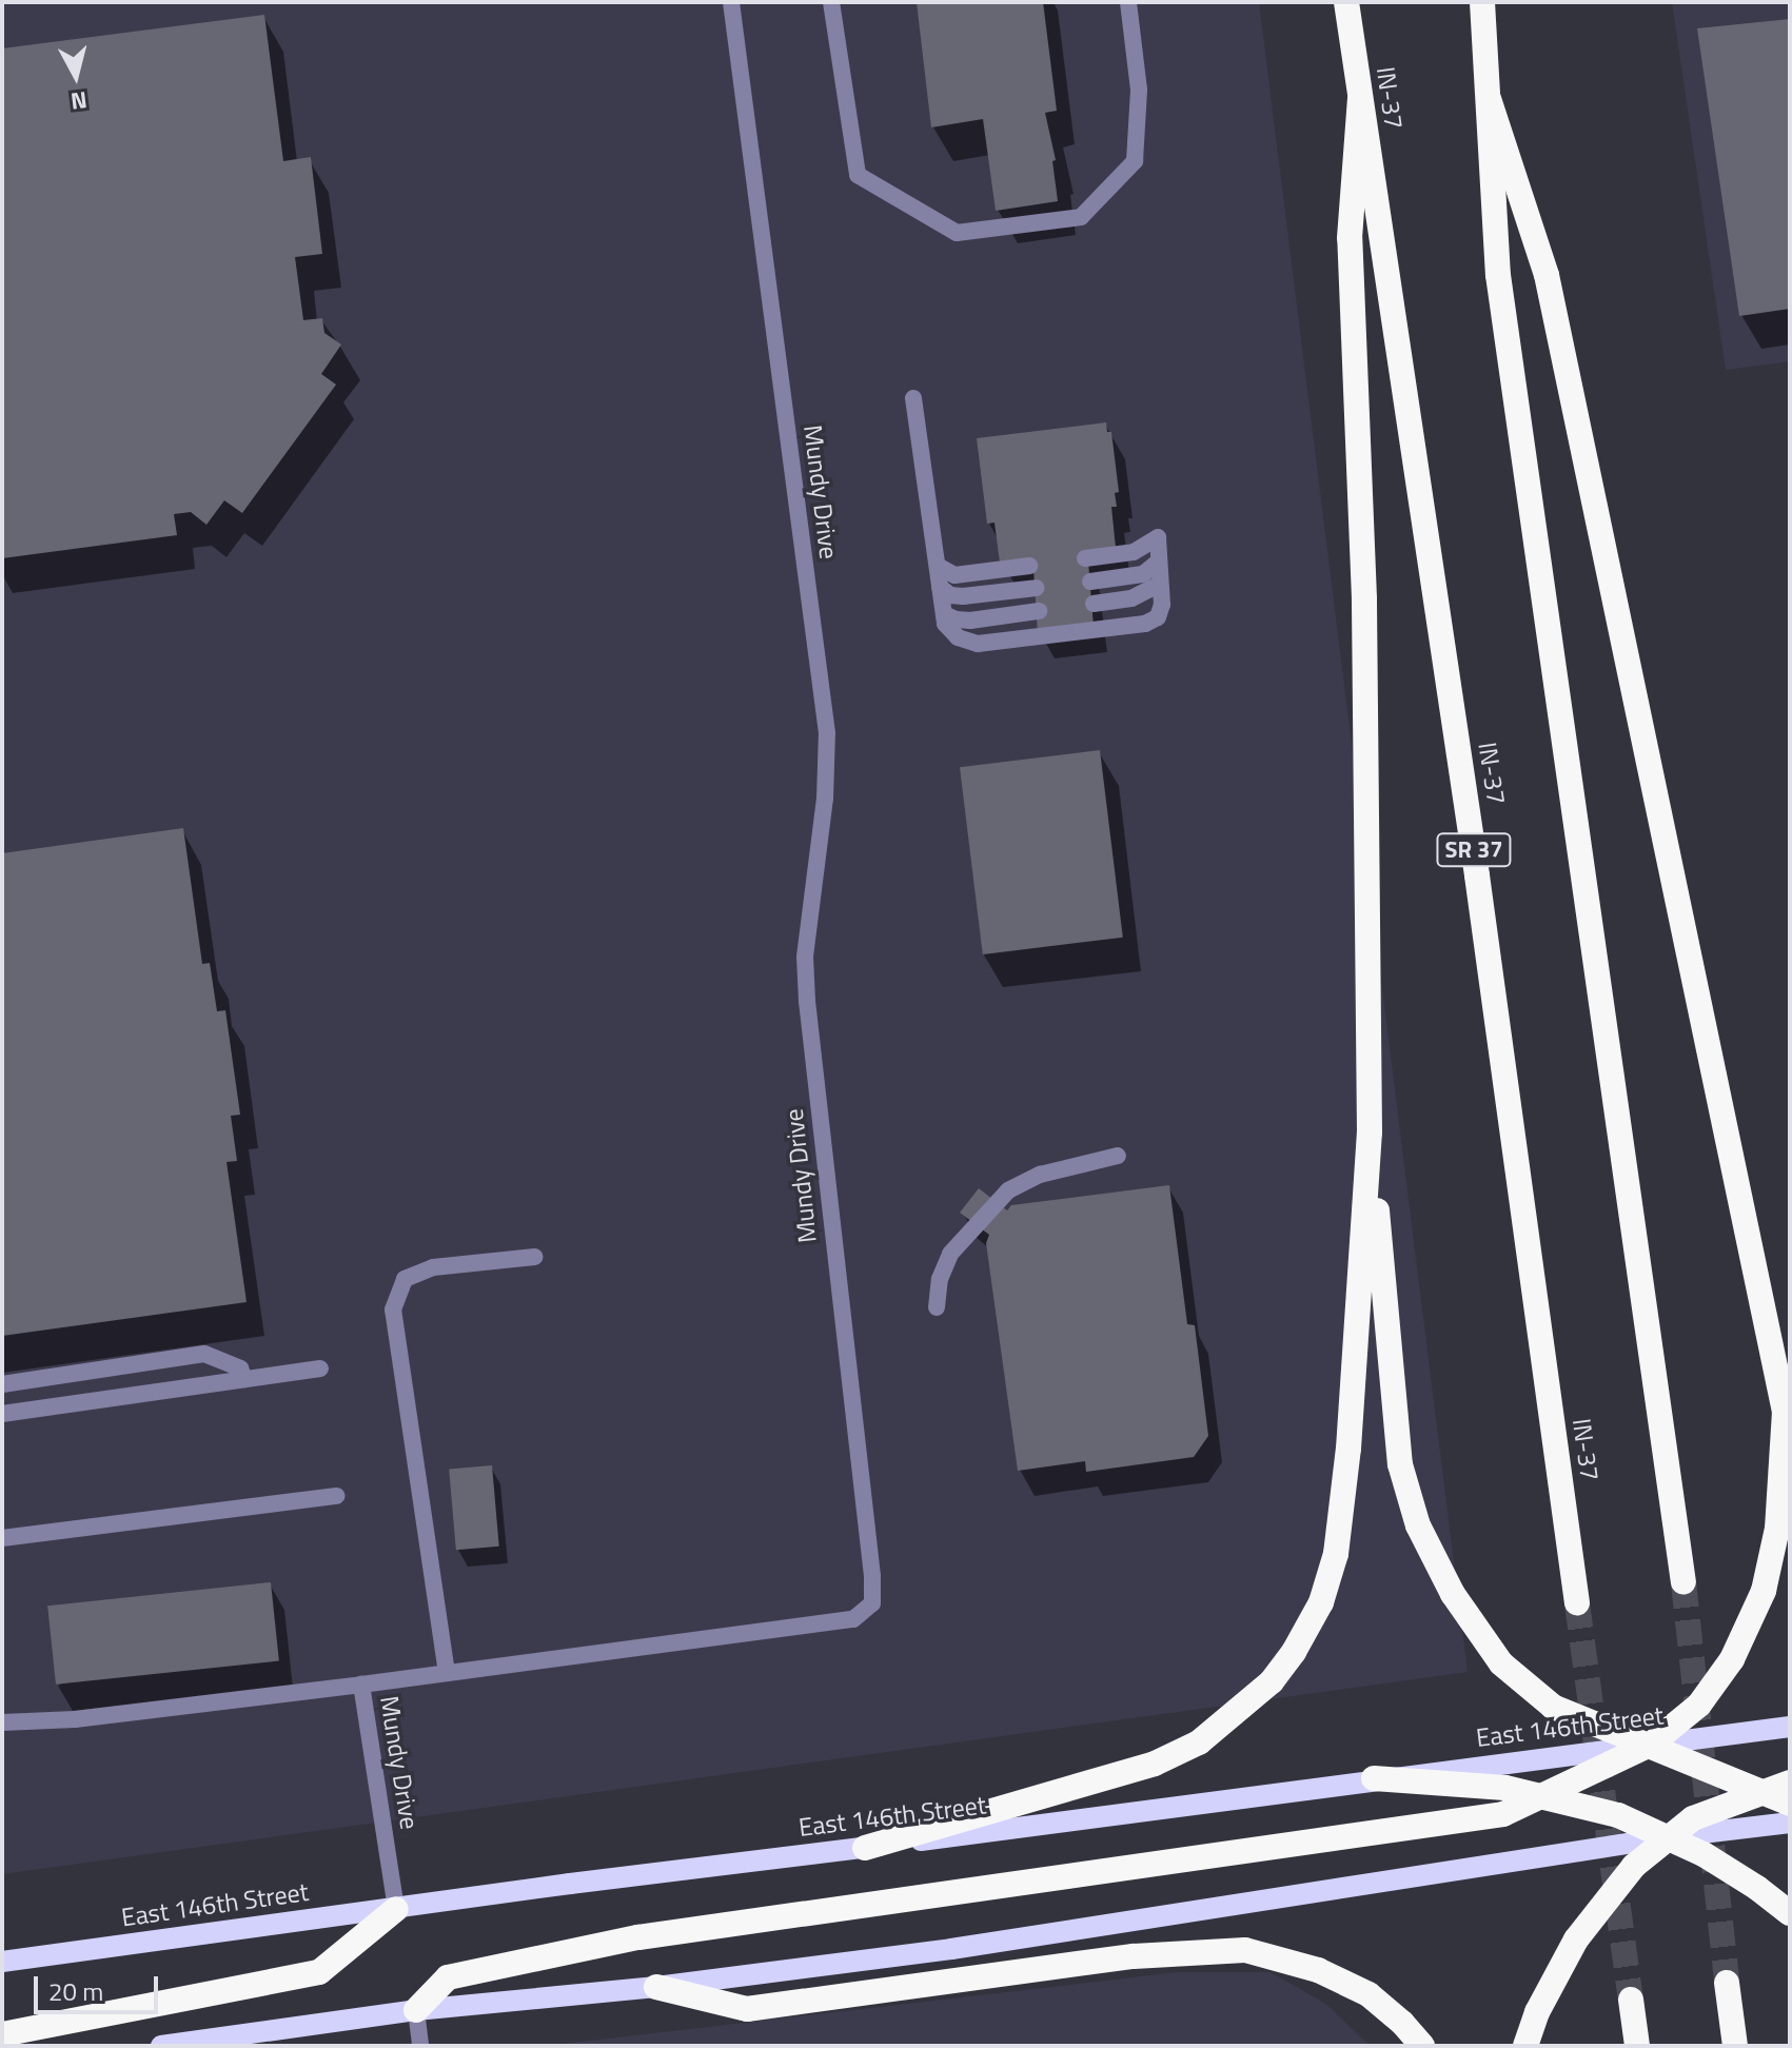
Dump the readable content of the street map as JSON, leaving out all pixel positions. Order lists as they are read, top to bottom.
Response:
{
  "streets": {
    "highway": ["IN-37", "SR 37"],
    "main road": ["East 146th Street"],
    "street": ["Mundy Drive"]
  },
  "crossings": [
    ["Mundy Drive", "East 146th Street"]
  ],
  "scale_bar": "20 m",
  "north": "bottom"
}
